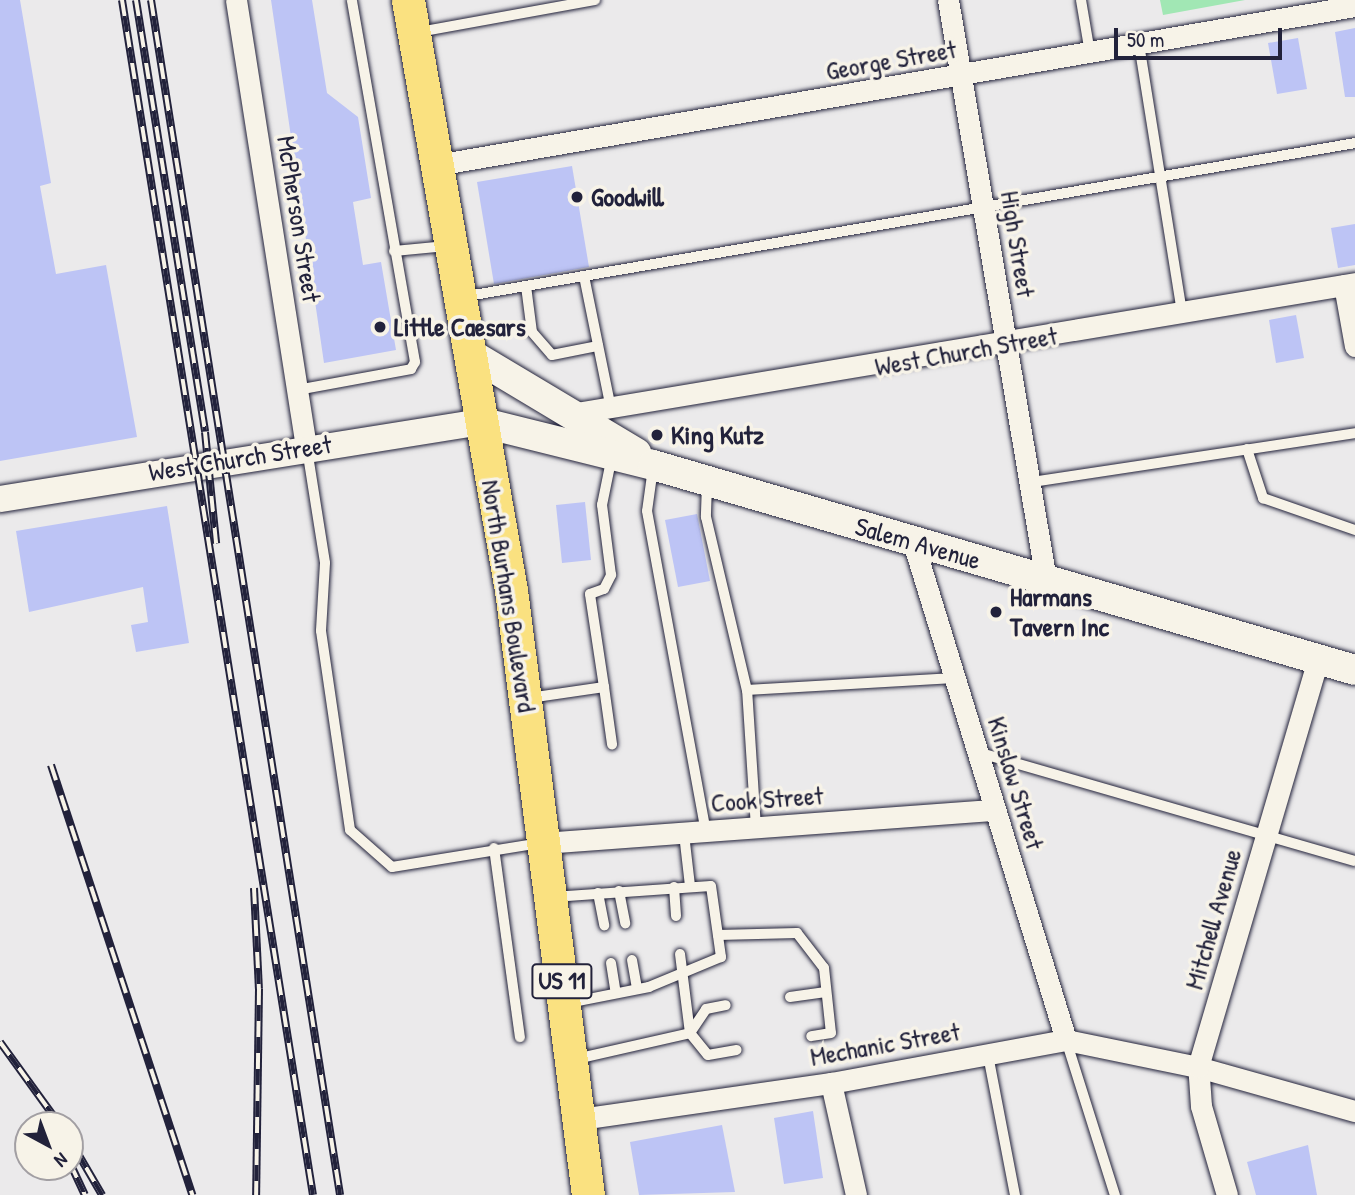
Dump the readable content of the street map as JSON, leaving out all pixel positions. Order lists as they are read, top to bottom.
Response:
{
  "streets": {
    "main road": ["Salem Avenue", "North Burhans Boulevard", "US 11"],
    "street": [
      "George Street",
      "McPherson Street",
      "High Street",
      "West Church Street",
      "Kinslow Street",
      "Cook Street",
      "Mitchell Avenue",
      "Mechanic Street"
    ]
  },
  "crossings": [
    ["George Street", "High Street"],
    ["George Street", "North Burhans Boulevard"],
    ["McPherson Street", "West Church Street"],
    ["High Street", "West Church Street"],
    ["High Street", "Salem Avenue"],
    ["West Church Street", "Salem Avenue"],
    ["West Church Street", "North Burhans Boulevard"],
    ["Salem Avenue", "North Burhans Boulevard"],
    ["Salem Avenue", "Kinslow Street"],
    ["Salem Avenue", "Mitchell Avenue"],
    ["North Burhans Boulevard", "Cook Street"],
    ["North Burhans Boulevard", "Mechanic Street"],
    ["Kinslow Street", "Cook Street"],
    ["Kinslow Street", "Mechanic Street"],
    ["Mitchell Avenue", "Mechanic Street"]
  ],
  "places": [
    "Goodwill",
    "Little Caesars",
    "King Kutz",
    "Harmans Tavern Inc"
  ],
  "scale_bar": "50 m",
  "north": "bottom right"
}
